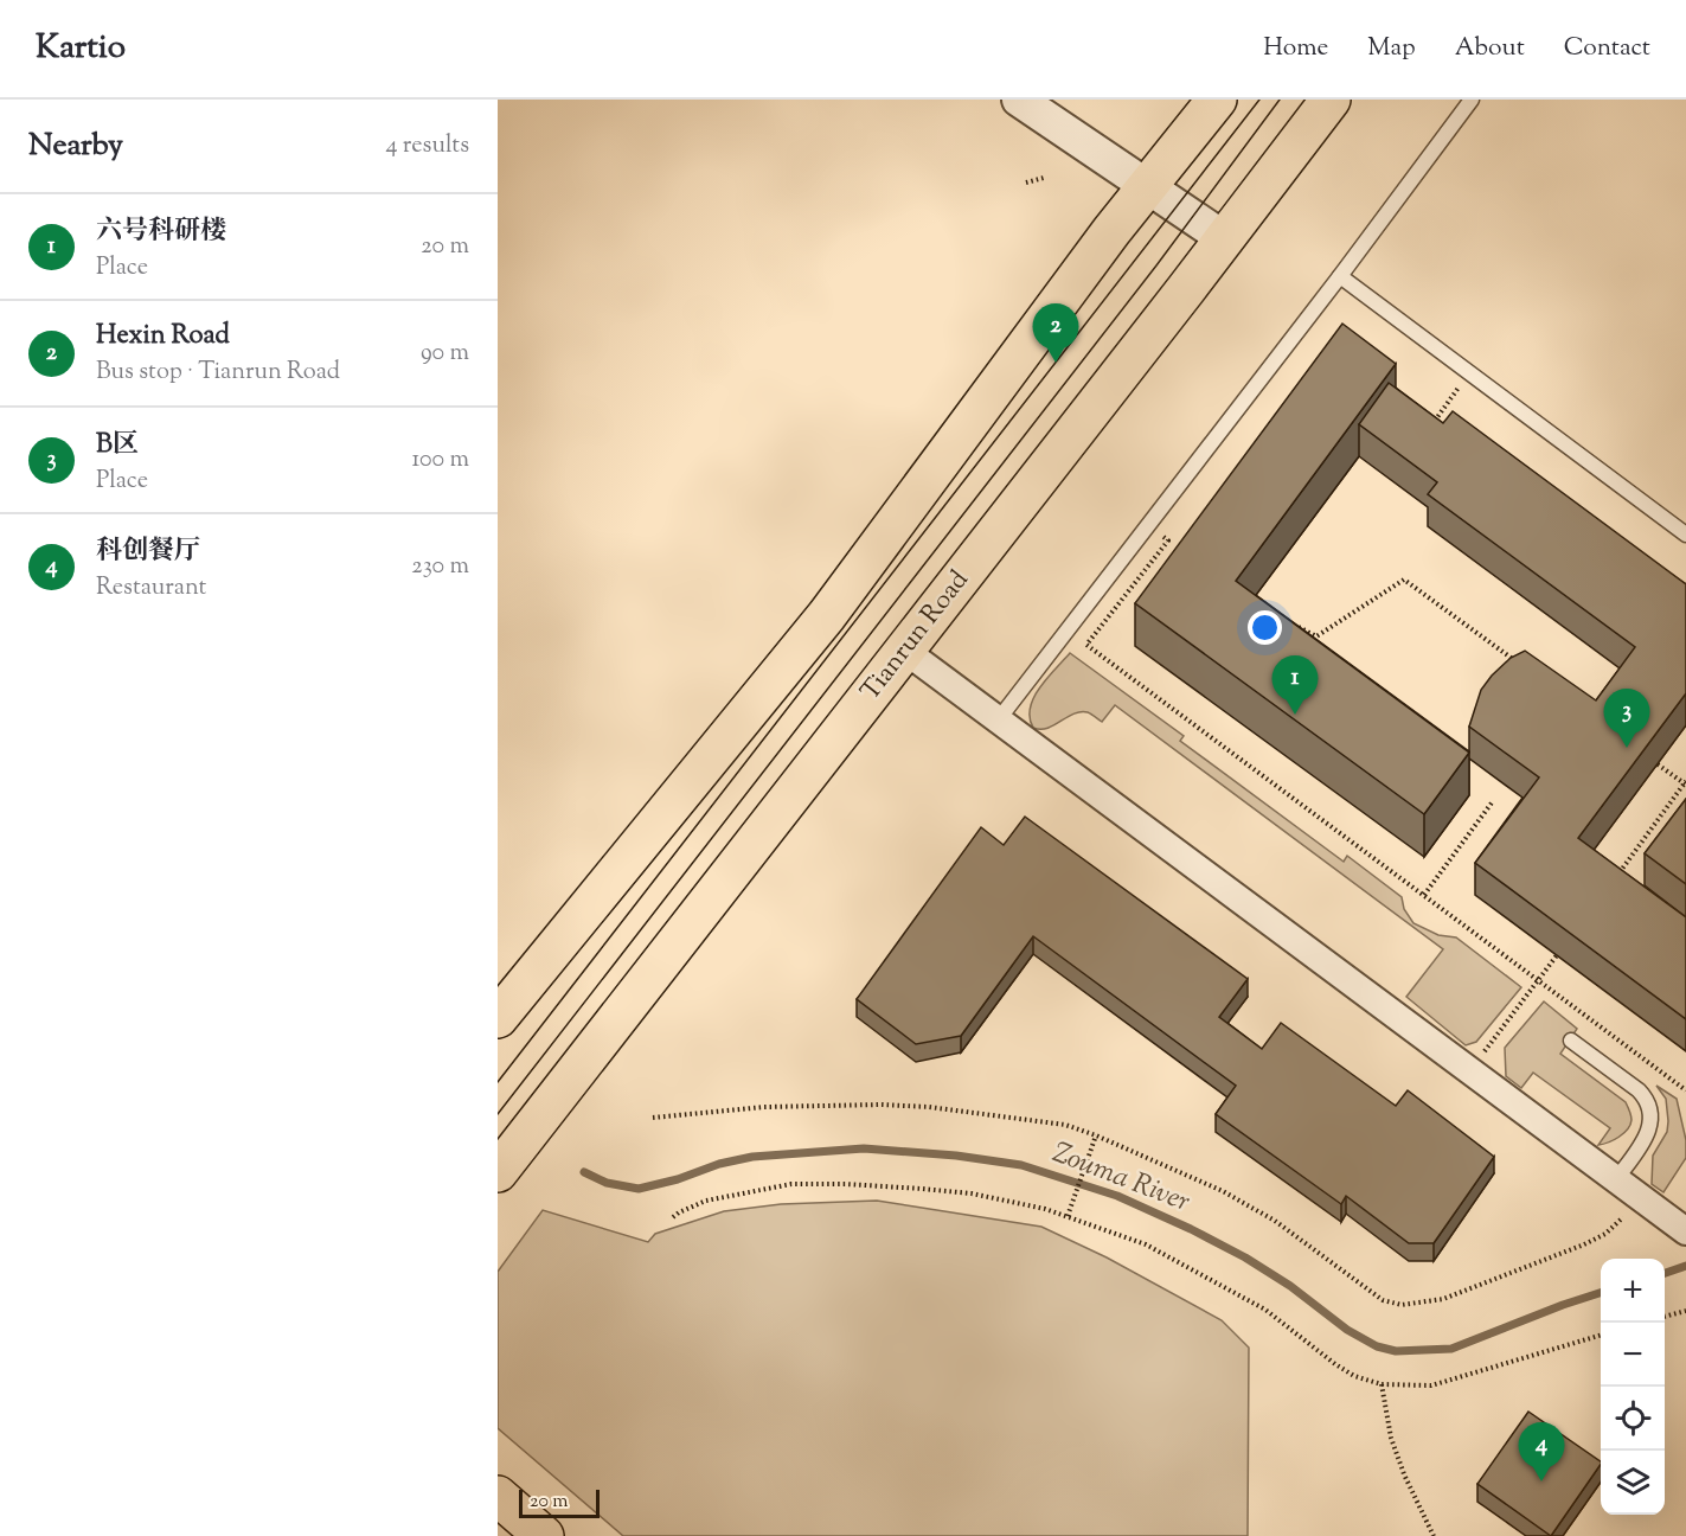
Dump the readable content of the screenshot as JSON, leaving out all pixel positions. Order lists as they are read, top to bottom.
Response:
{
  "streets": {
    "main road": ["Tianrun Road"]
  },
  "water": ["Zouma River"],
  "scale_bar": "20 m",
  "page": {
    "header": "Kartio",
    "nav": [
      "Home",
      "Map",
      "About",
      "Contact"
    ],
    "heading": ["Nearby", "4 results"],
    "list": [
      {
        "mark": "1",
        "name": "六号科研楼",
        "note": "Place",
        "value": "20 m"
      },
      {
        "mark": "2",
        "name": "Hexin Road",
        "note": "Bus stop · Tianrun Road",
        "value": "90 m"
      },
      {
        "mark": "3",
        "name": "B区",
        "note": "Place",
        "value": "100 m"
      },
      {
        "mark": "4",
        "name": "科创餐厅",
        "note": "Restaurant",
        "value": "230 m"
      }
    ],
    "pins": [
      "2",
      "1",
      "3",
      "4"
    ],
    "map_buttons": ["+", "−"],
    "scale": "20 m"
  }
}
